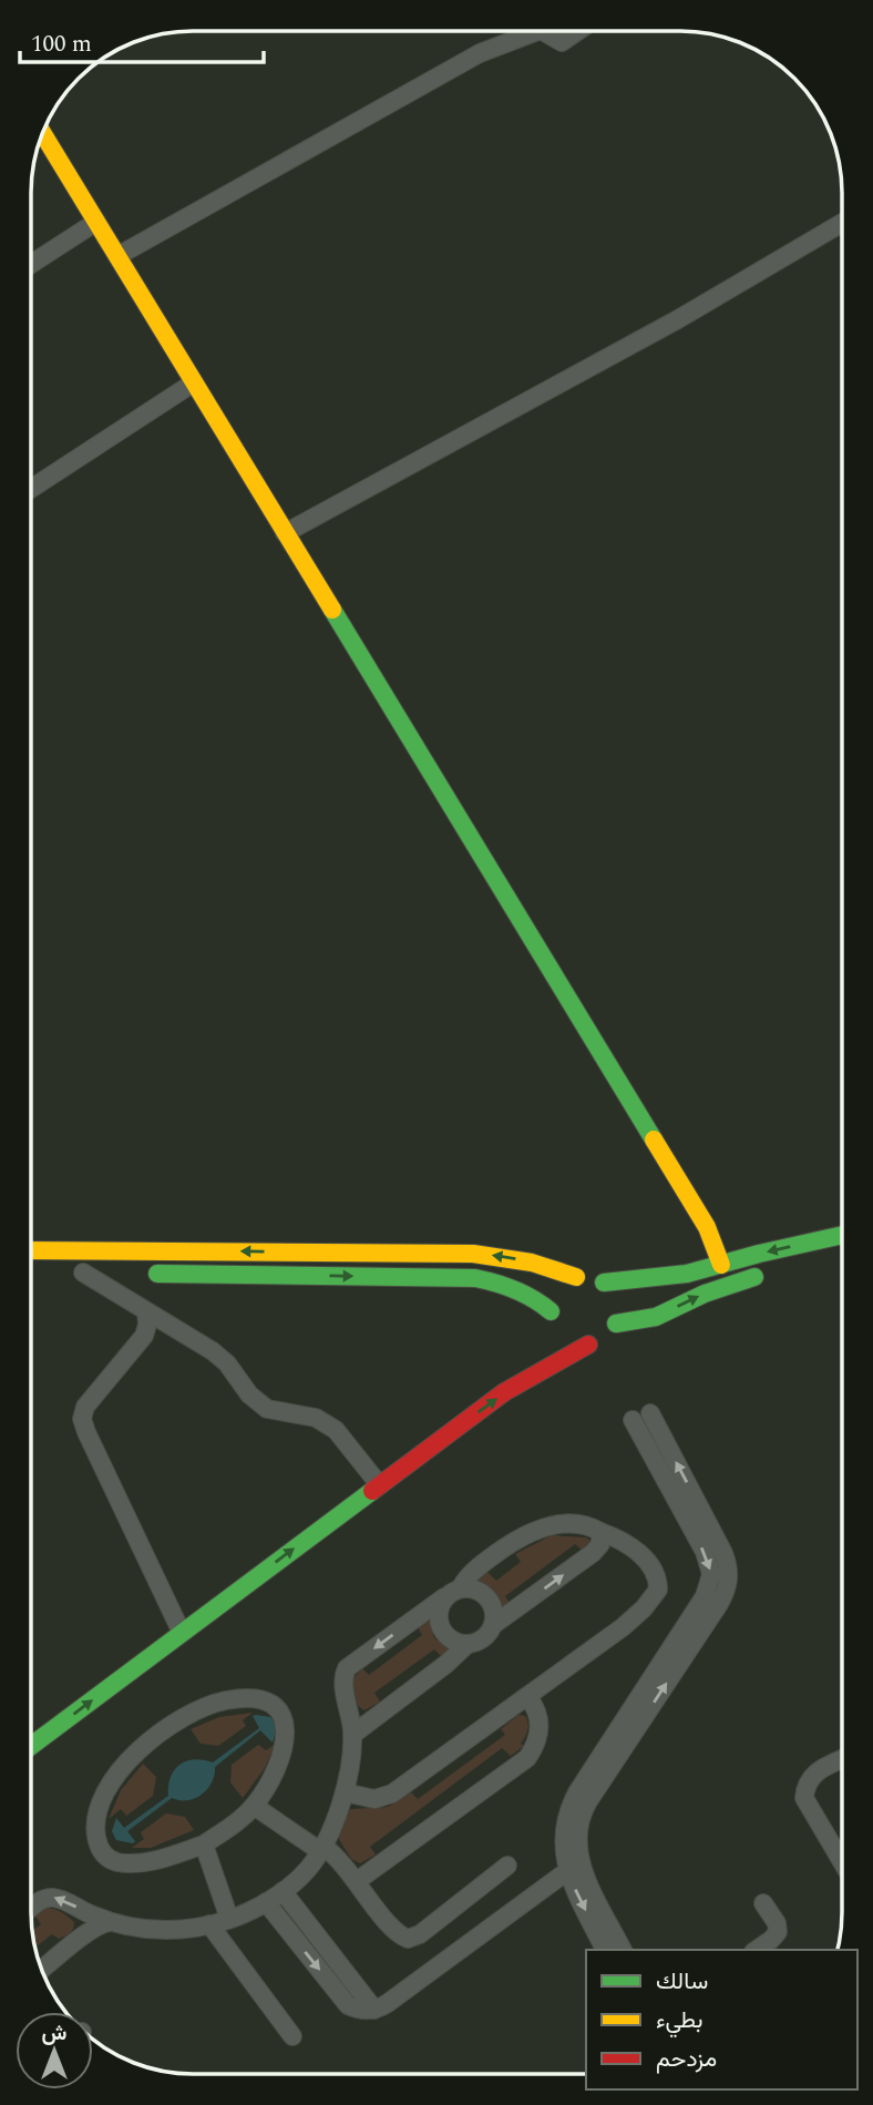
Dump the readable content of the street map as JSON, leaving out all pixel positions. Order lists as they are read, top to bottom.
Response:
{
  "legend": ["سالك", "بطيء", "مزدحم"],
  "scale_bar": "100 m",
  "north": "top"
}
